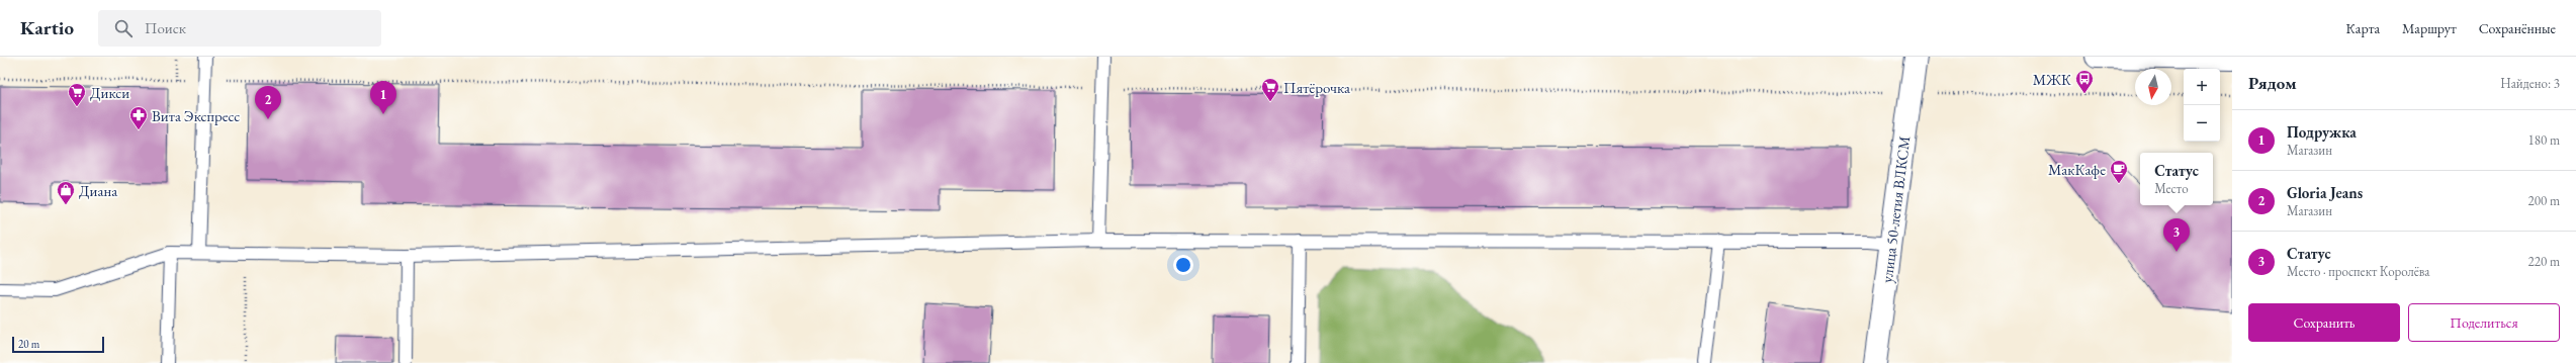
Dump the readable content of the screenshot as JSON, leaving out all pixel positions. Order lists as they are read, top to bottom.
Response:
{
  "streets": {
    "street": ["улица 50-летия ВЛКСМ"]
  },
  "places": {
    "bus stop": ["МЖК"],
    "supermarket": ["Пятёрочка", "Дикси"],
    "pharmacy": ["Вита Экспресс"],
    "cafe": ["МакКафе"],
    "shop": ["Диана"]
  },
  "scale_bar": "20 m",
  "north": "bottom",
  "page": {
    "header": "Kartio",
    "search": "Поиск",
    "nav": ["Карта", "Маршрут", "Сохранённые"],
    "heading": ["Рядом", "Найдено: 3"],
    "map_buttons": ["+", "−"],
    "pins": ["1", "2", "3"],
    "list": [
      {
        "mark": "1",
        "name": "Подружка",
        "note": "Магазин",
        "value": "180 m"
      },
      {
        "mark": "2",
        "name": "Gloria Jeans",
        "note": "Магазин",
        "value": "200 m"
      },
      {
        "mark": "3",
        "name": "Статус",
        "note": "Место · проспект Королёва",
        "value": "220 m"
      }
    ],
    "popup": ["Статус", "Место"],
    "buttons": ["Сохранить", "Поделиться"],
    "scale": "20 m"
  }
}
